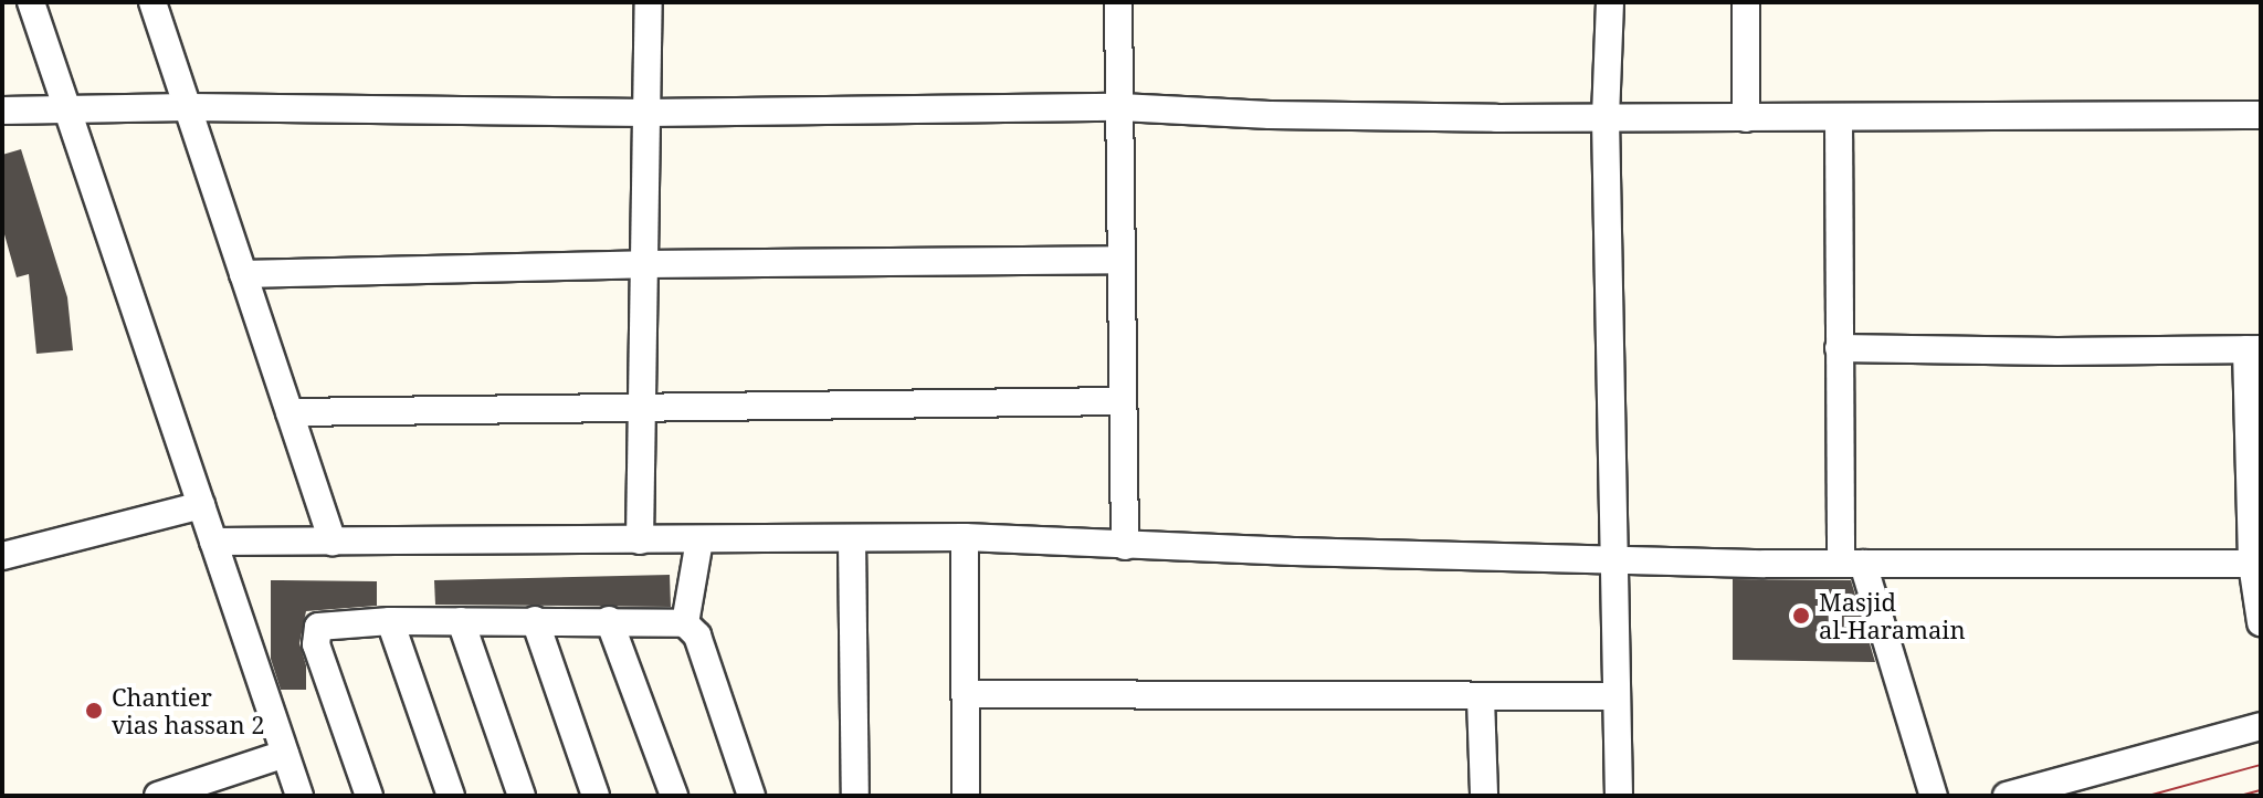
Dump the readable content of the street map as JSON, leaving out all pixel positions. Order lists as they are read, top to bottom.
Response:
{
  "places": ["Masjid al-Haramain", "Chantier vias hassan 2"]
}
